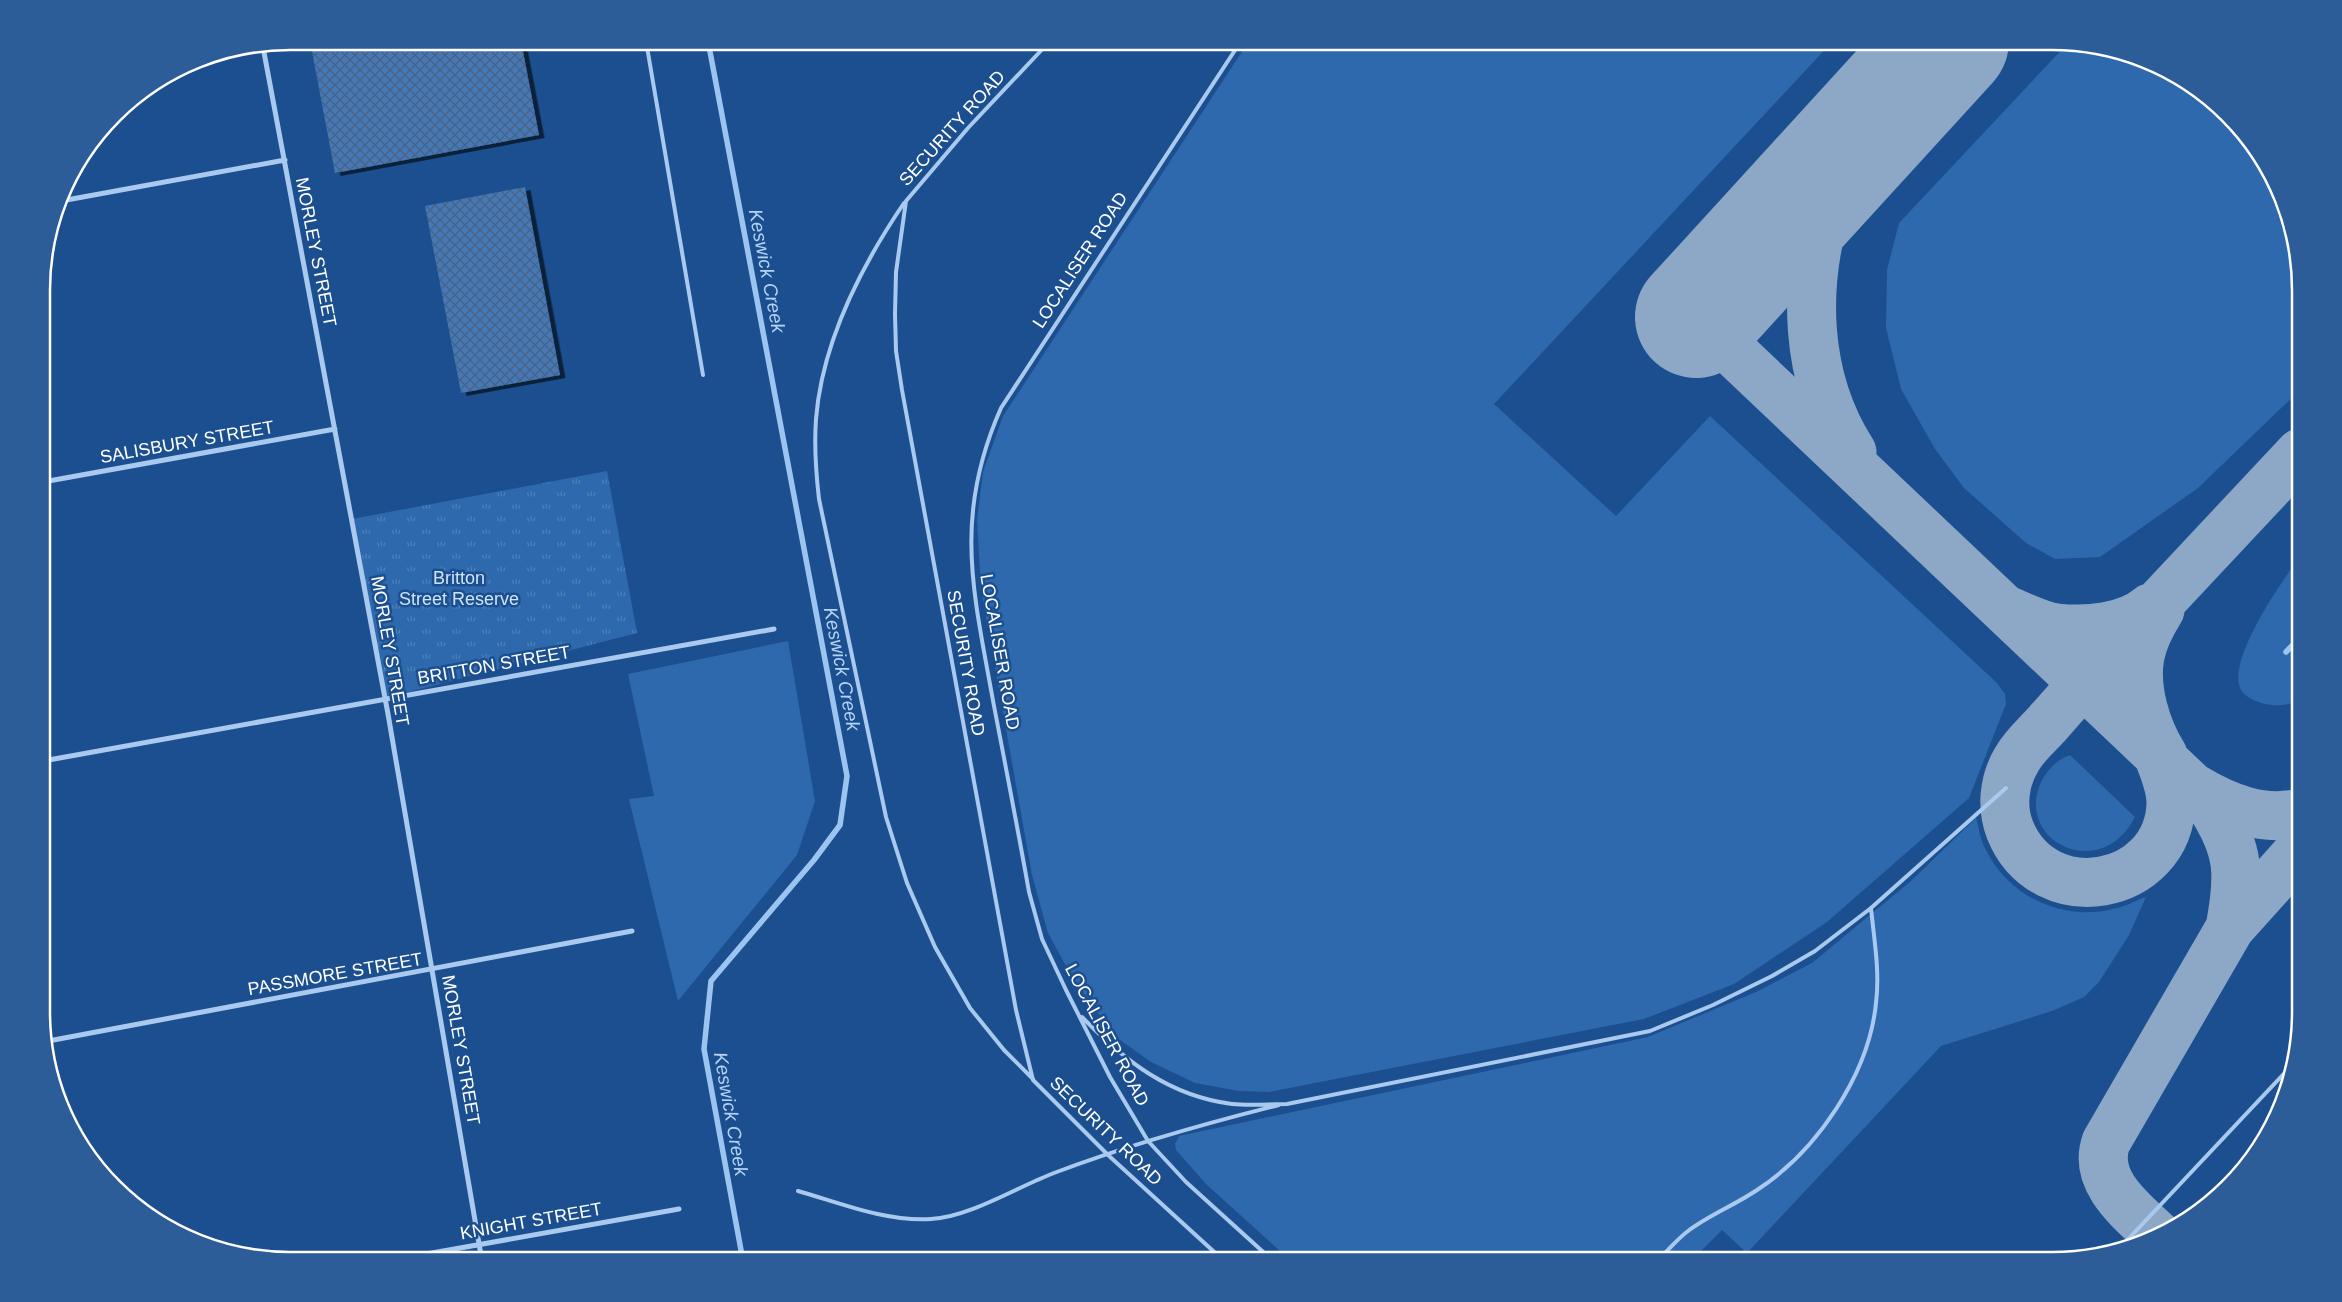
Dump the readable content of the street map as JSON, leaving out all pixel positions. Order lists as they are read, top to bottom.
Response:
{
  "streets": {
    "street": [
      "MORLEY STREET",
      "SALISBURY STREET",
      "BRITTON STREET",
      "PASSMORE STREET",
      "KNIGHT STREET"
    ],
    "lane": ["SECURITY ROAD", "LOCALISER ROAD"]
  },
  "crossings": [
    ["MORLEY STREET", "SALISBURY STREET"],
    ["MORLEY STREET", "BRITTON STREET"],
    ["MORLEY STREET", "PASSMORE STREET"],
    ["MORLEY STREET", "KNIGHT STREET"]
  ],
  "water": ["Keswick Creek"],
  "parks": ["Britton Street Reserve"]
}
